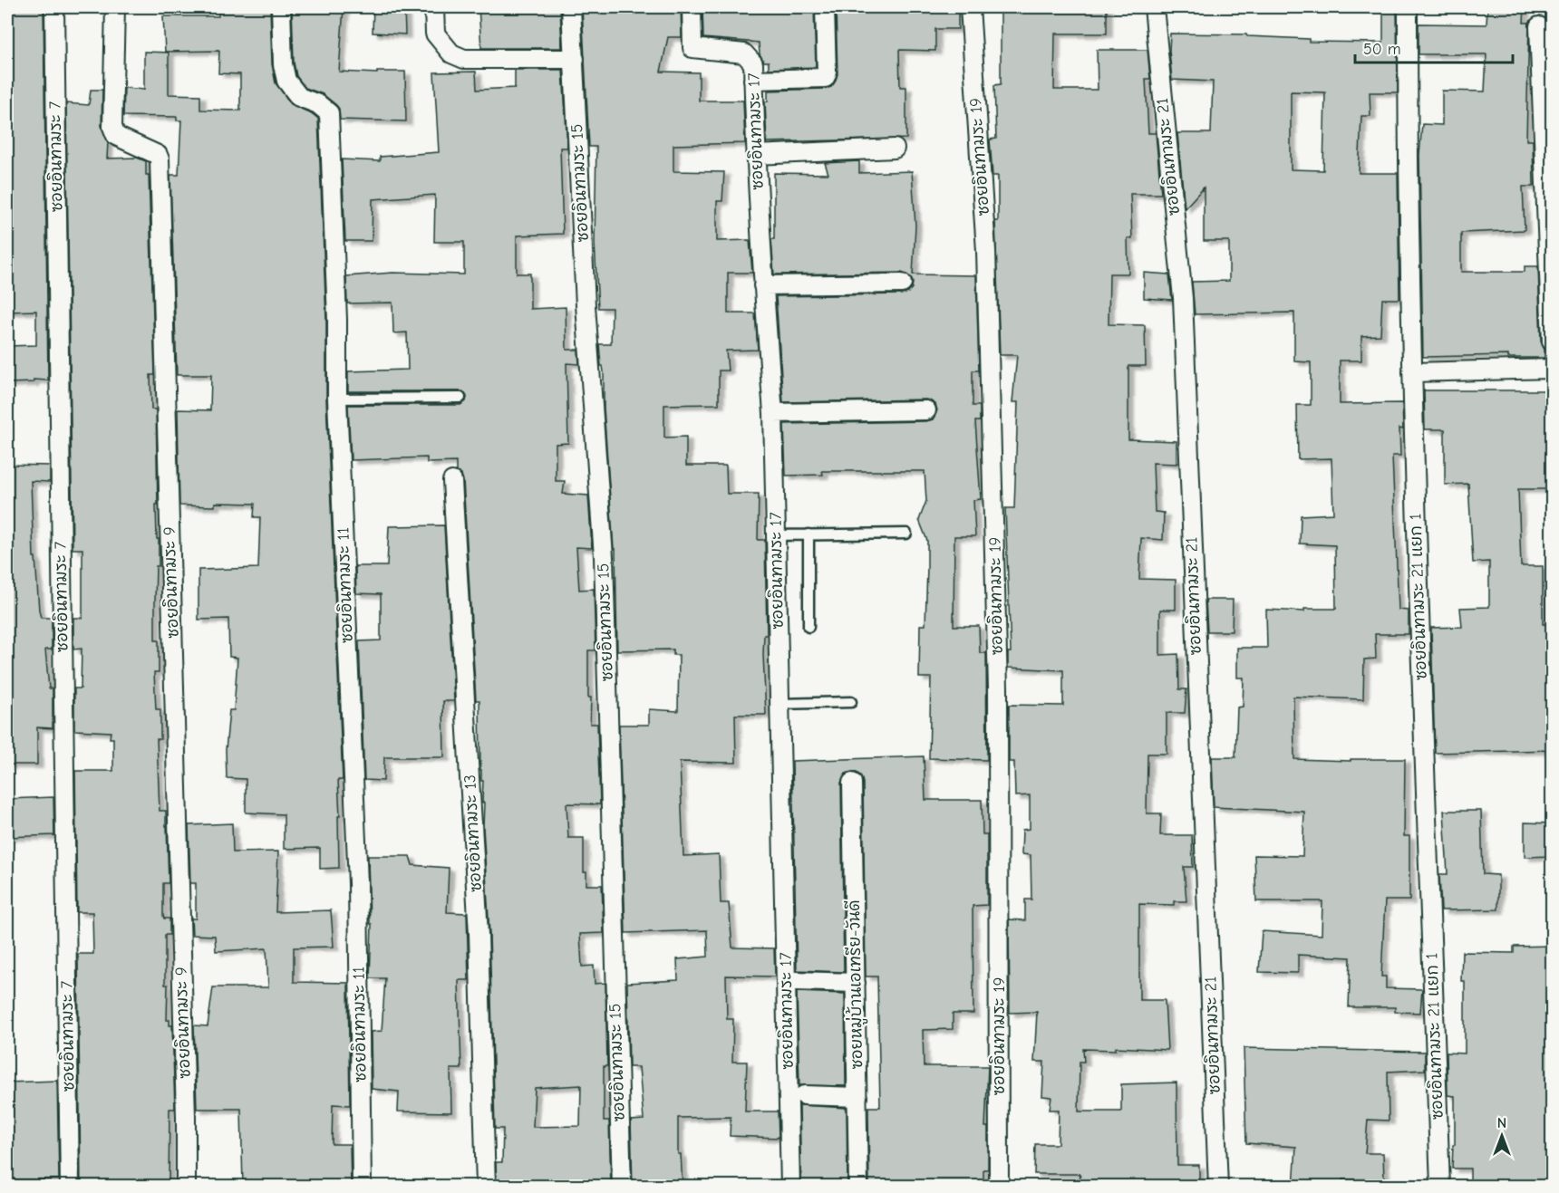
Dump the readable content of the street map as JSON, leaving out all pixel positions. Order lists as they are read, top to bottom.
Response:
{
  "streets": {
    "street": [
      "ซอยอินทามระ 17",
      "ซอยอินทามระ 7",
      "ซอยอินทามระ 19",
      "ซอยอินทามระ 21",
      "ซอยอินทามระ 15",
      "ซอยอินทามระ 9",
      "ซอยอินทามระ 11",
      "ซอยอินทามระ 21 แยก 1",
      "ซอยอินทามระ 13",
      "ซอยหมู่บ้านเอเทรีย-วันดี"
    ]
  },
  "scale_bar": "50 m",
  "north": "top"
}
